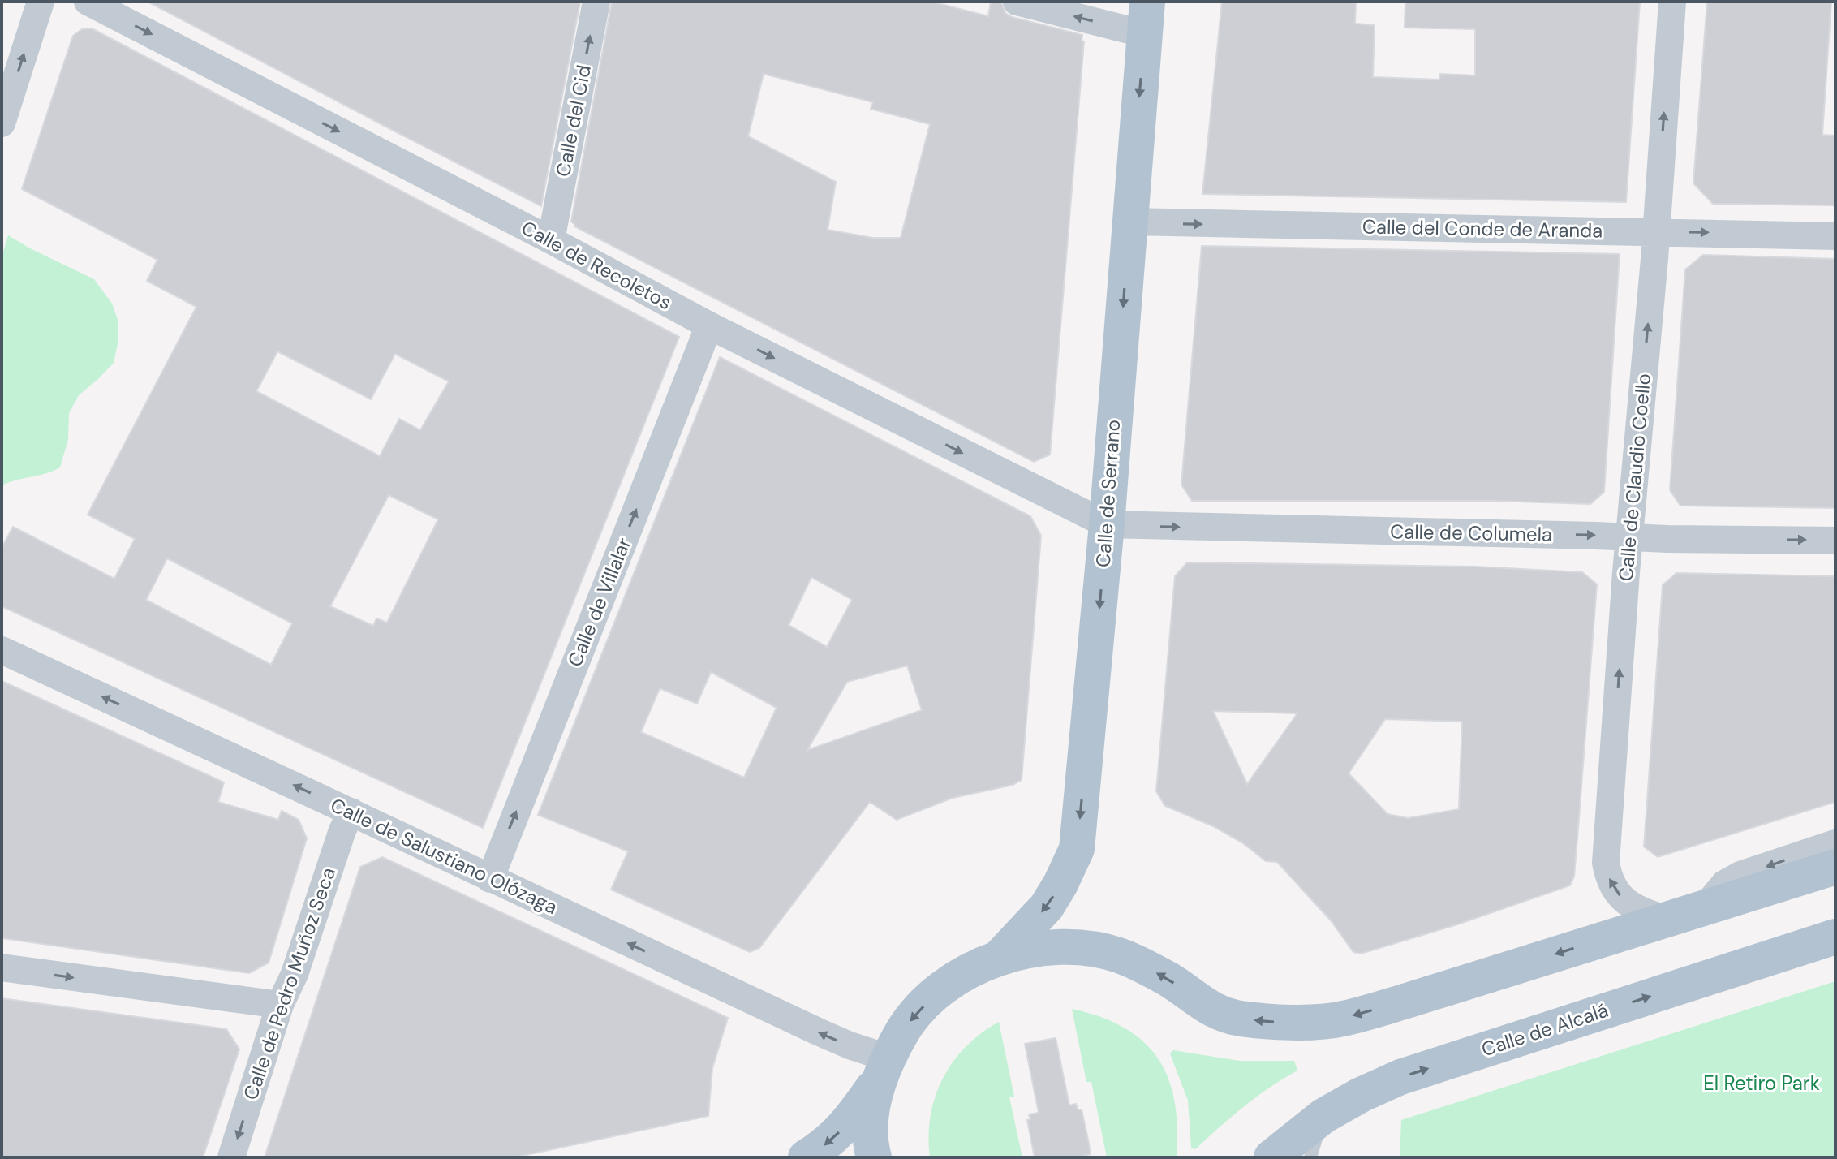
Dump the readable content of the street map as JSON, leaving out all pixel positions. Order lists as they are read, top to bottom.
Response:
{
  "streets": {
    "main road": ["Calle de Serrano", "Calle de Alcalá"],
    "street": [
      "Calle del Cid",
      "Calle del Conde de Aranda",
      "Calle de Recoletos",
      "Calle de Claudio Coello",
      "Calle de Columela",
      "Calle de Villalar",
      "Calle de Salustiano Olózaga",
      "Calle de Pedro Muñoz Seca"
    ]
  },
  "crossings": [
    ["Calle del Cid", "Calle de Recoletos"],
    ["Calle del Conde de Aranda", "Calle de Claudio Coello"],
    ["Calle del Conde de Aranda", "Calle de Serrano"],
    ["Calle de Recoletos", "Calle de Serrano"],
    ["Calle de Recoletos", "Calle de Columela"],
    ["Calle de Recoletos", "Calle de Villalar"],
    ["Calle de Claudio Coello", "Calle de Columela"],
    ["Calle de Serrano", "Calle de Columela"],
    ["Calle de Villalar", "Calle de Salustiano Olózaga"],
    ["Calle de Salustiano Olózaga", "Calle de Pedro Muñoz Seca"]
  ],
  "one_way": [
    "Calle del Cid",
    "Calle del Conde de Aranda",
    "Calle de Recoletos",
    "Calle de Claudio Coello",
    "Calle de Serrano",
    "Calle de Columela",
    "Calle de Villalar",
    "Calle de Salustiano Olózaga",
    "Calle de Pedro Muñoz Seca"
  ],
  "parks": ["El Retiro Park"]
}
